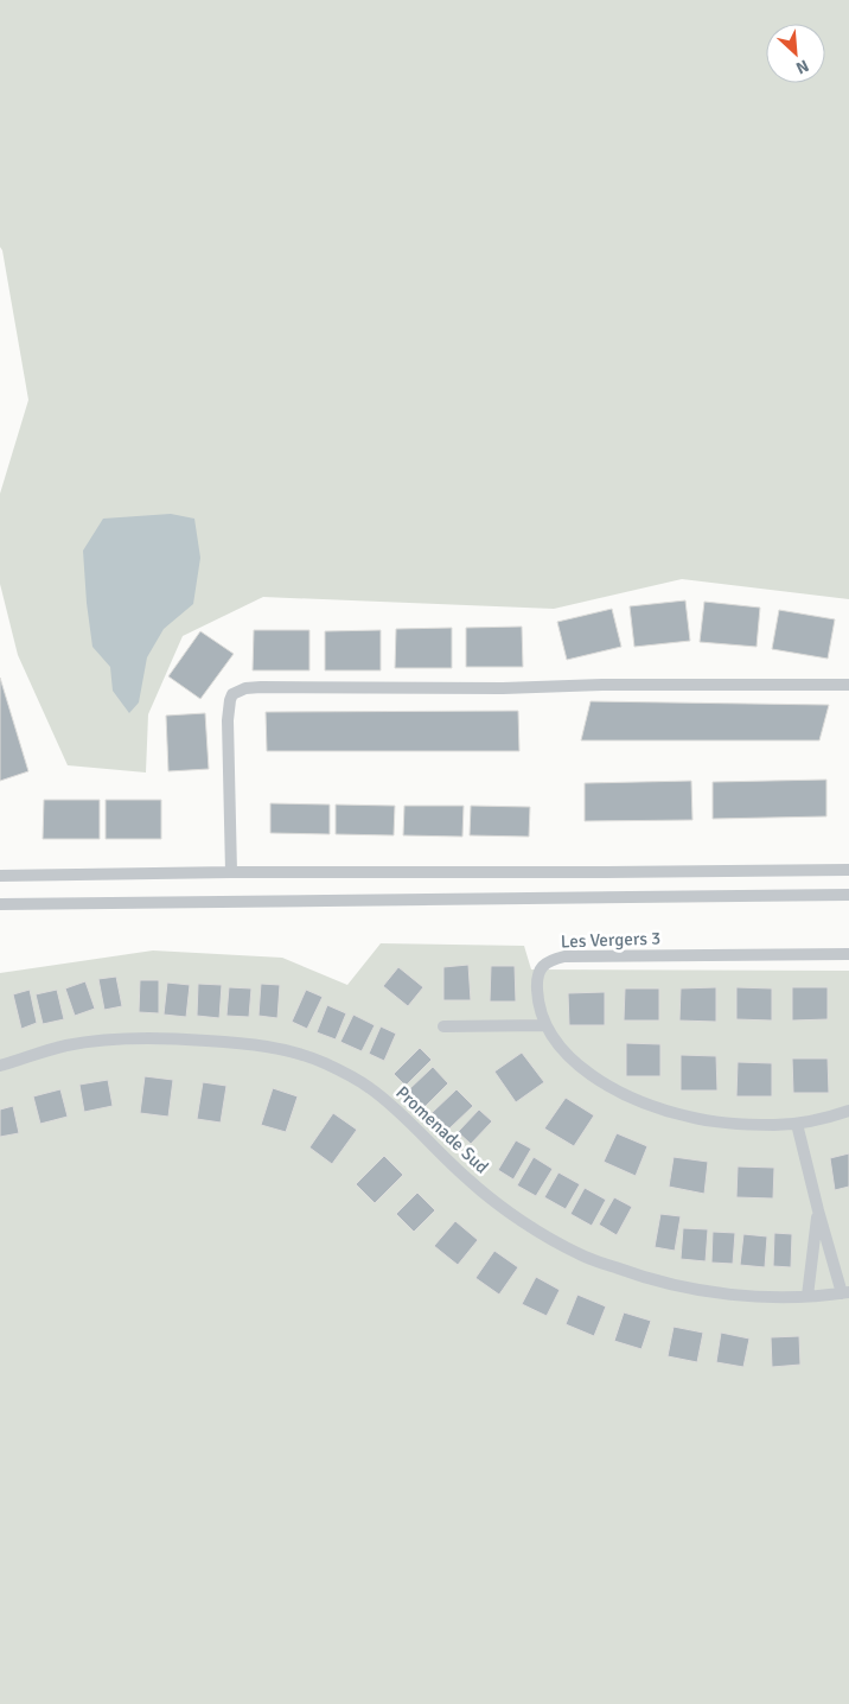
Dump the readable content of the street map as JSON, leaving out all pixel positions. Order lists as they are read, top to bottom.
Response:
{
  "streets": {
    "street": ["Les Vergers 3", "Promenade Sud"]
  },
  "north": "bottom right"
}
